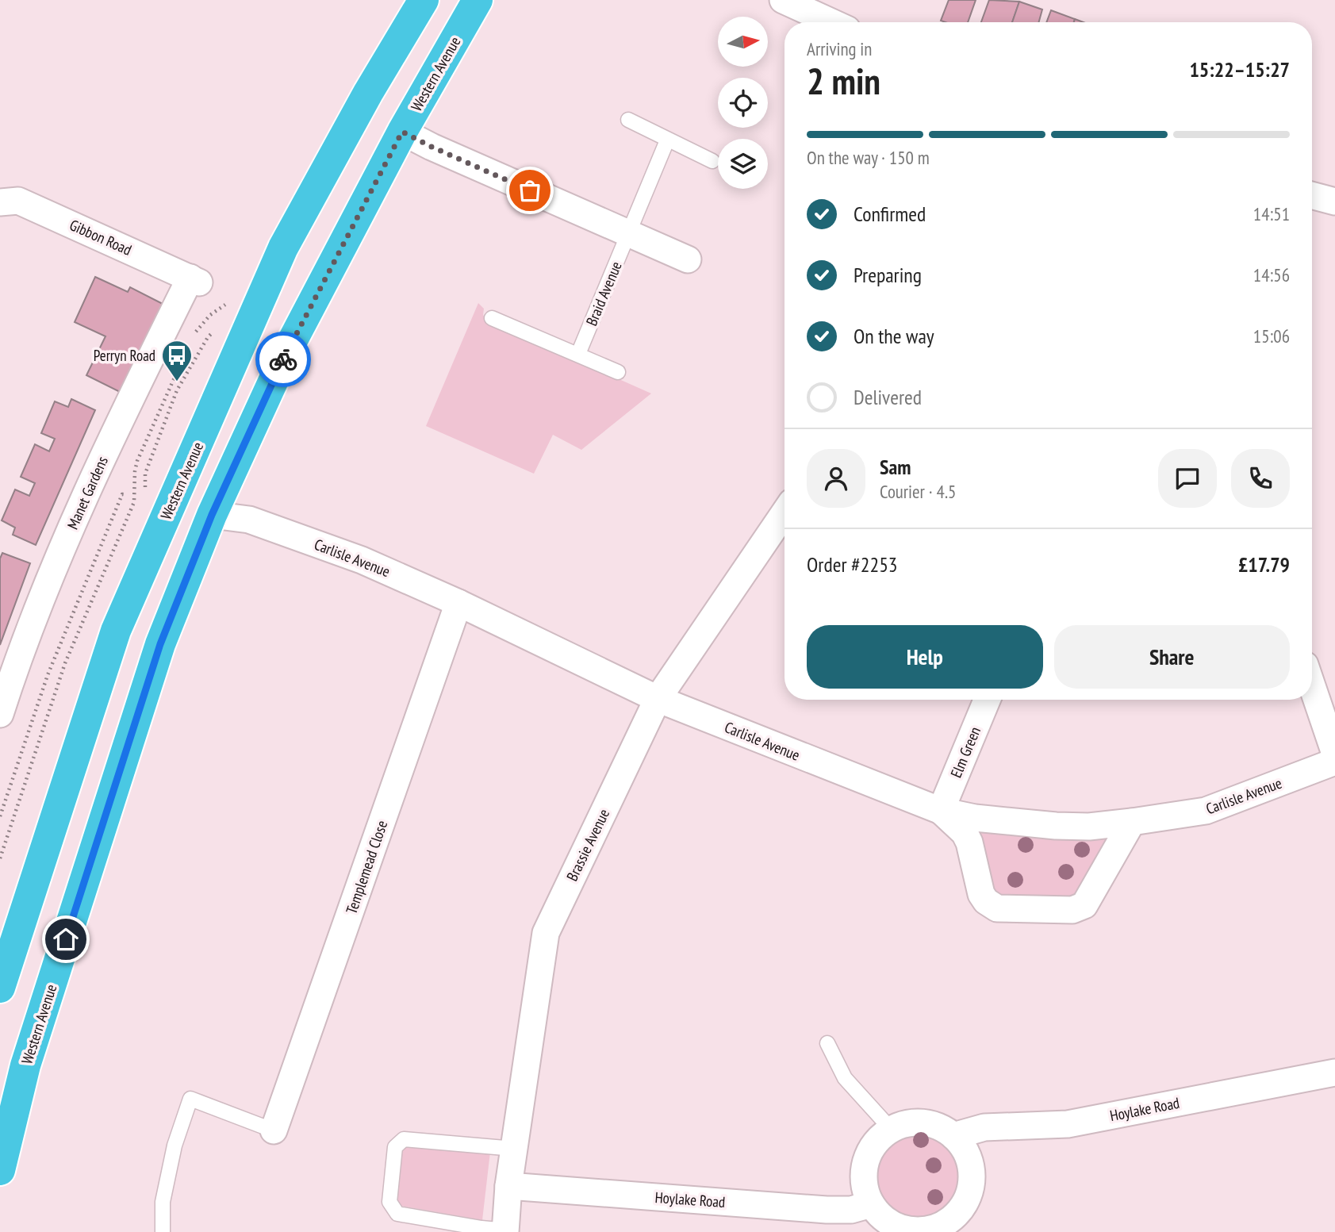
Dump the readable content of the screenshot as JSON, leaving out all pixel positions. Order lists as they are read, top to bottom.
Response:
{
  "streets": {
    "highway": ["Western Avenue"],
    "street": [
      "Gibbon Road",
      "Manet Gardens",
      "Carlisle Avenue",
      "Elm Green",
      "Brassie Avenue",
      "Templemead Close",
      "Hoylake Road"
    ],
    "lane": ["Braid Avenue"]
  },
  "crossings": [
    ["Western Avenue", "Carlisle Avenue"],
    ["Gibbon Road", "Manet Gardens"],
    ["Carlisle Avenue", "Elm Green"],
    ["Carlisle Avenue", "Brassie Avenue"],
    ["Carlisle Avenue", "Templemead Close"],
    ["Brassie Avenue", "Hoylake Road"]
  ],
  "places": {
    "bus stop": ["Perryn Road"]
  },
  "north": "right",
  "page": {
    "heading": ["2 min", "Arriving in", "15:22–15:27"],
    "panel": [
      "Sam",
      "Courier · 4.5",
      "Order #2253",
      "£17.79"
    ],
    "bar": "On the way · 150 m",
    "list": [
      ["Confirmed", "14:51"],
      ["Preparing", "14:56"],
      ["On the way", "15:06"],
      "Delivered"
    ],
    "buttons": ["Help", "Share"]
  }
}
